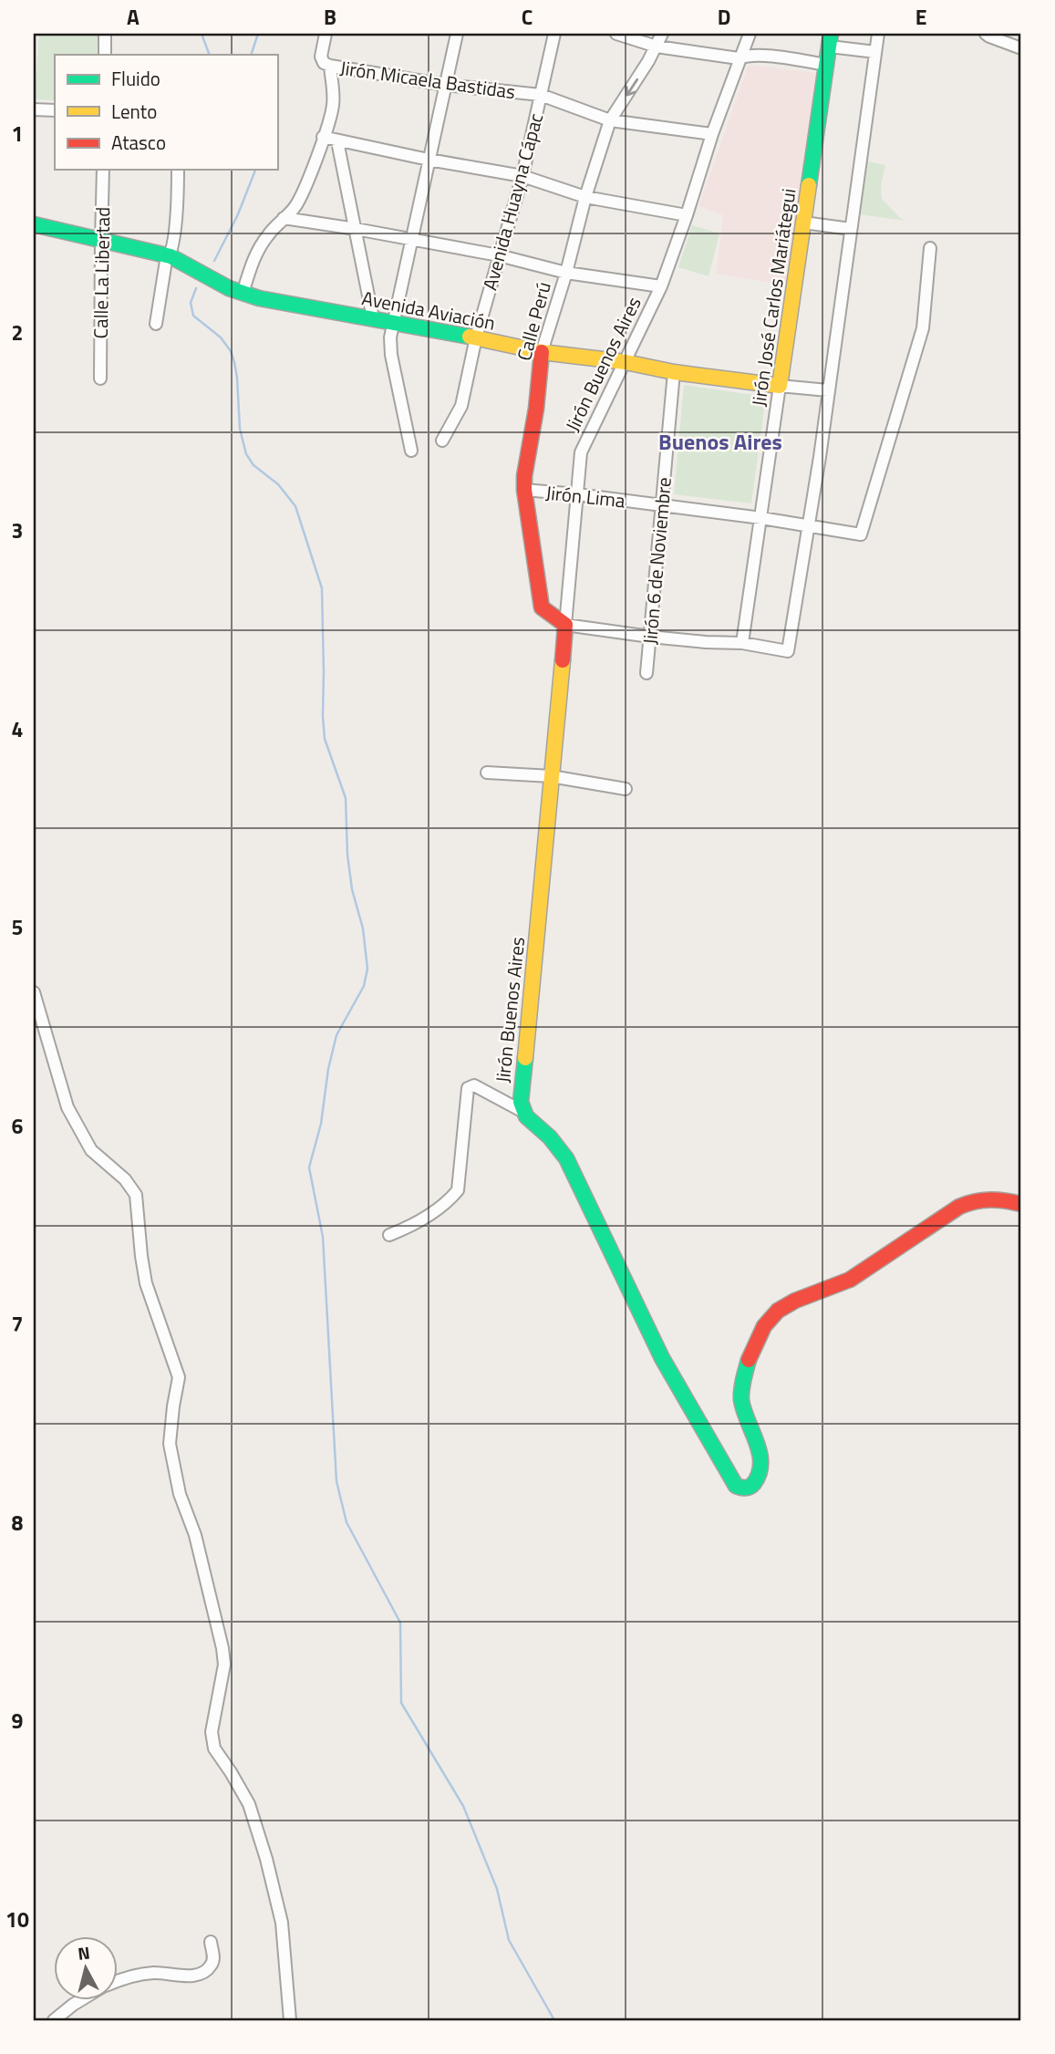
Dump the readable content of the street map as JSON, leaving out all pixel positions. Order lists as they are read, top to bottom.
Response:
{
  "streets": {
    "street": [
      "Jirón Micaela Bastidas",
      "Avenida Huayna Cápac",
      "Calle La Libertad",
      "Jirón José Carlos Mariátegui",
      "Avenida Aviación",
      "Calle Perú",
      "Jirón Buenos Aires",
      "Jirón Lima",
      "Jirón 6 de Noviembre"
    ]
  },
  "crossings": [
    ["Jirón Micaela Bastidas", "Avenida Huayna Cápac"],
    ["Jirón Micaela Bastidas", "Calle Perú"],
    ["Jirón Micaela Bastidas", "Jirón Buenos Aires"],
    ["Avenida Huayna Cápac", "Avenida Aviación"],
    ["Calle La Libertad", "Avenida Aviación"],
    ["Jirón José Carlos Mariátegui", "Avenida Aviación"],
    ["Jirón José Carlos Mariátegui", "Jirón Lima"],
    ["Avenida Aviación", "Calle Perú"],
    ["Avenida Aviación", "Jirón Buenos Aires"],
    ["Avenida Aviación", "Jirón 6 de Noviembre"],
    ["Calle Perú", "Jirón Buenos Aires"],
    ["Calle Perú", "Jirón Lima"],
    ["Jirón Buenos Aires", "Jirón Lima"],
    ["Jirón Lima", "Jirón 6 de Noviembre"]
  ],
  "districts": ["Buenos Aires"],
  "legend": ["Fluido", "Lento", "Atasco"],
  "north": "top",
  "grid": {
    "columns": [
      "A",
      "B",
      "C",
      "D",
      "E"
    ],
    "rows": [
      "1",
      "2",
      "3",
      "4",
      "5",
      "6",
      "7",
      "8",
      "9",
      "10"
    ]
  }
}
